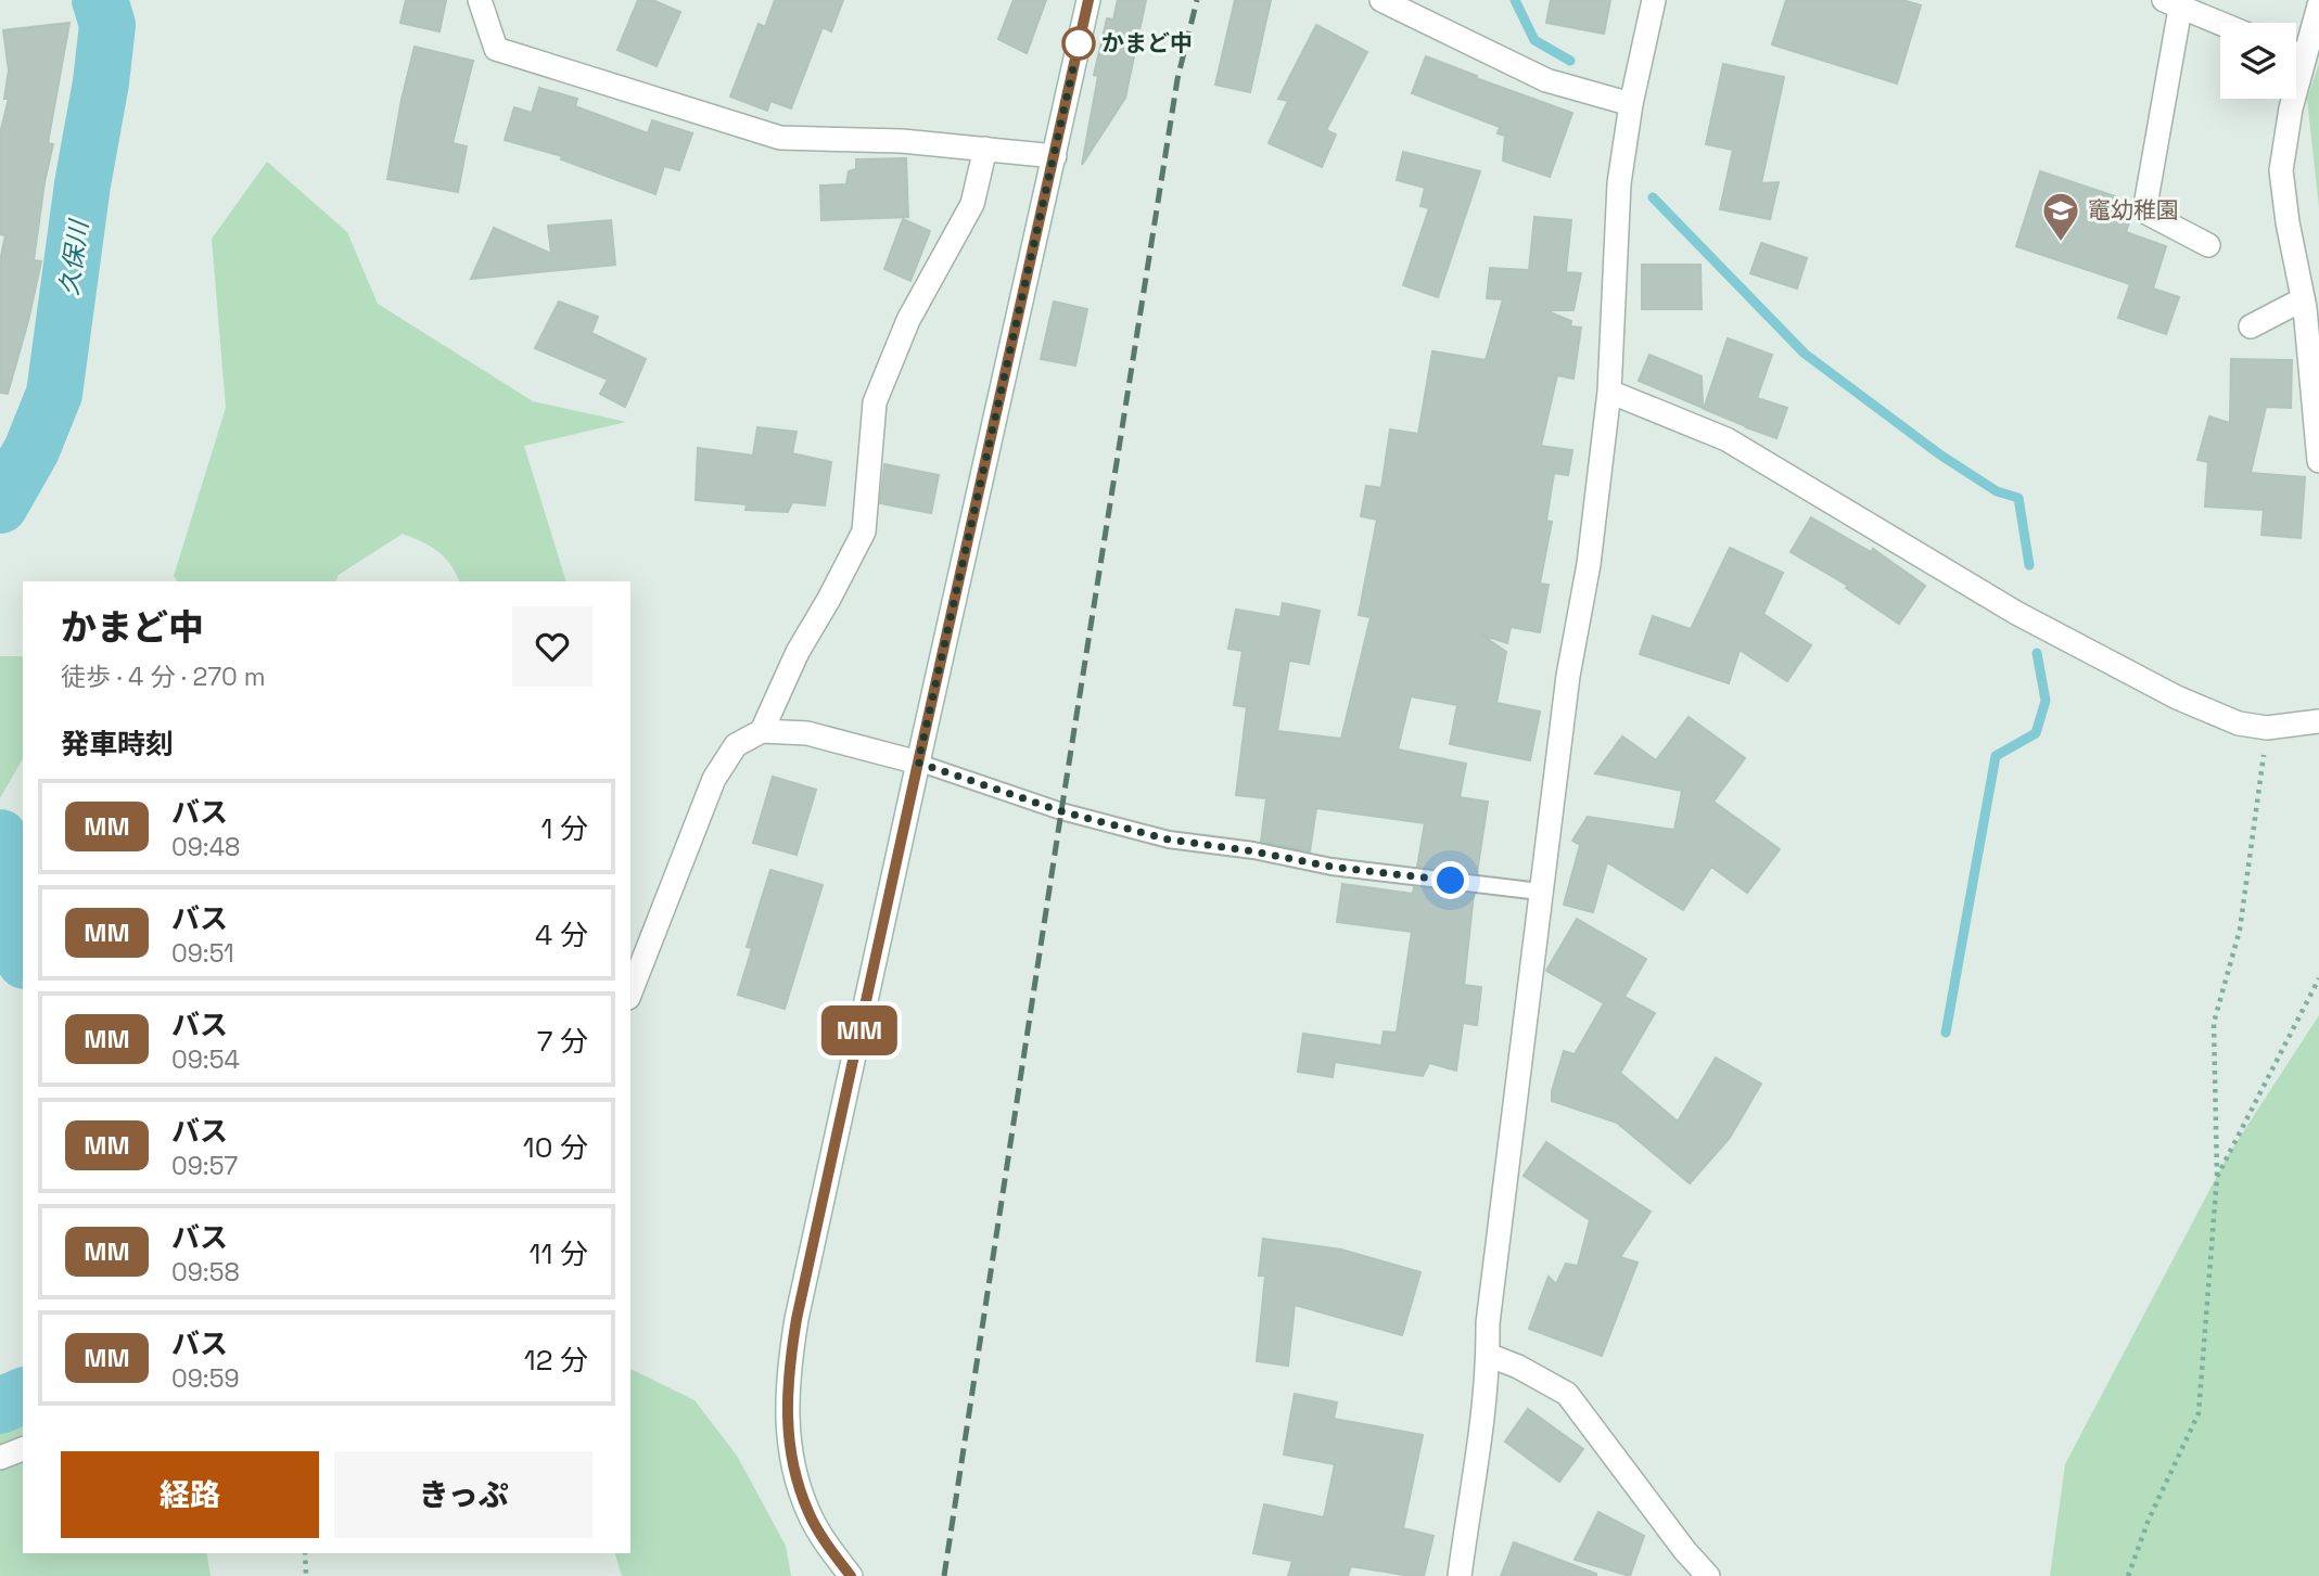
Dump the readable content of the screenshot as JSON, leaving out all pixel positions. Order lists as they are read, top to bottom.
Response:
{
  "water": ["久保川"],
  "places": {
    "other": ["かまど中"],
    "school or university": ["竈幼稚園"]
  },
  "lines": ["bus line MM"],
  "page": {
    "on_map": "MM",
    "heading": [
      ["かまど中", "徒歩 · 4 分 · 270 m"],
      "発車時刻"
    ],
    "list": [
      {
        "mark": "MM",
        "name": "バス",
        "note": "09:48",
        "value": "1 分"
      },
      {
        "mark": "MM",
        "name": "バス",
        "note": "09:51",
        "value": "4 分"
      },
      {
        "mark": "MM",
        "name": "バス",
        "note": "09:54",
        "value": "7 分"
      },
      {
        "mark": "MM",
        "name": "バス",
        "note": "09:57",
        "value": "10 分"
      },
      {
        "mark": "MM",
        "name": "バス",
        "note": "09:58",
        "value": "11 分"
      },
      {
        "mark": "MM",
        "name": "バス",
        "note": "09:59",
        "value": "12 分"
      }
    ],
    "buttons": ["経路", "きっぷ"]
  }
}
